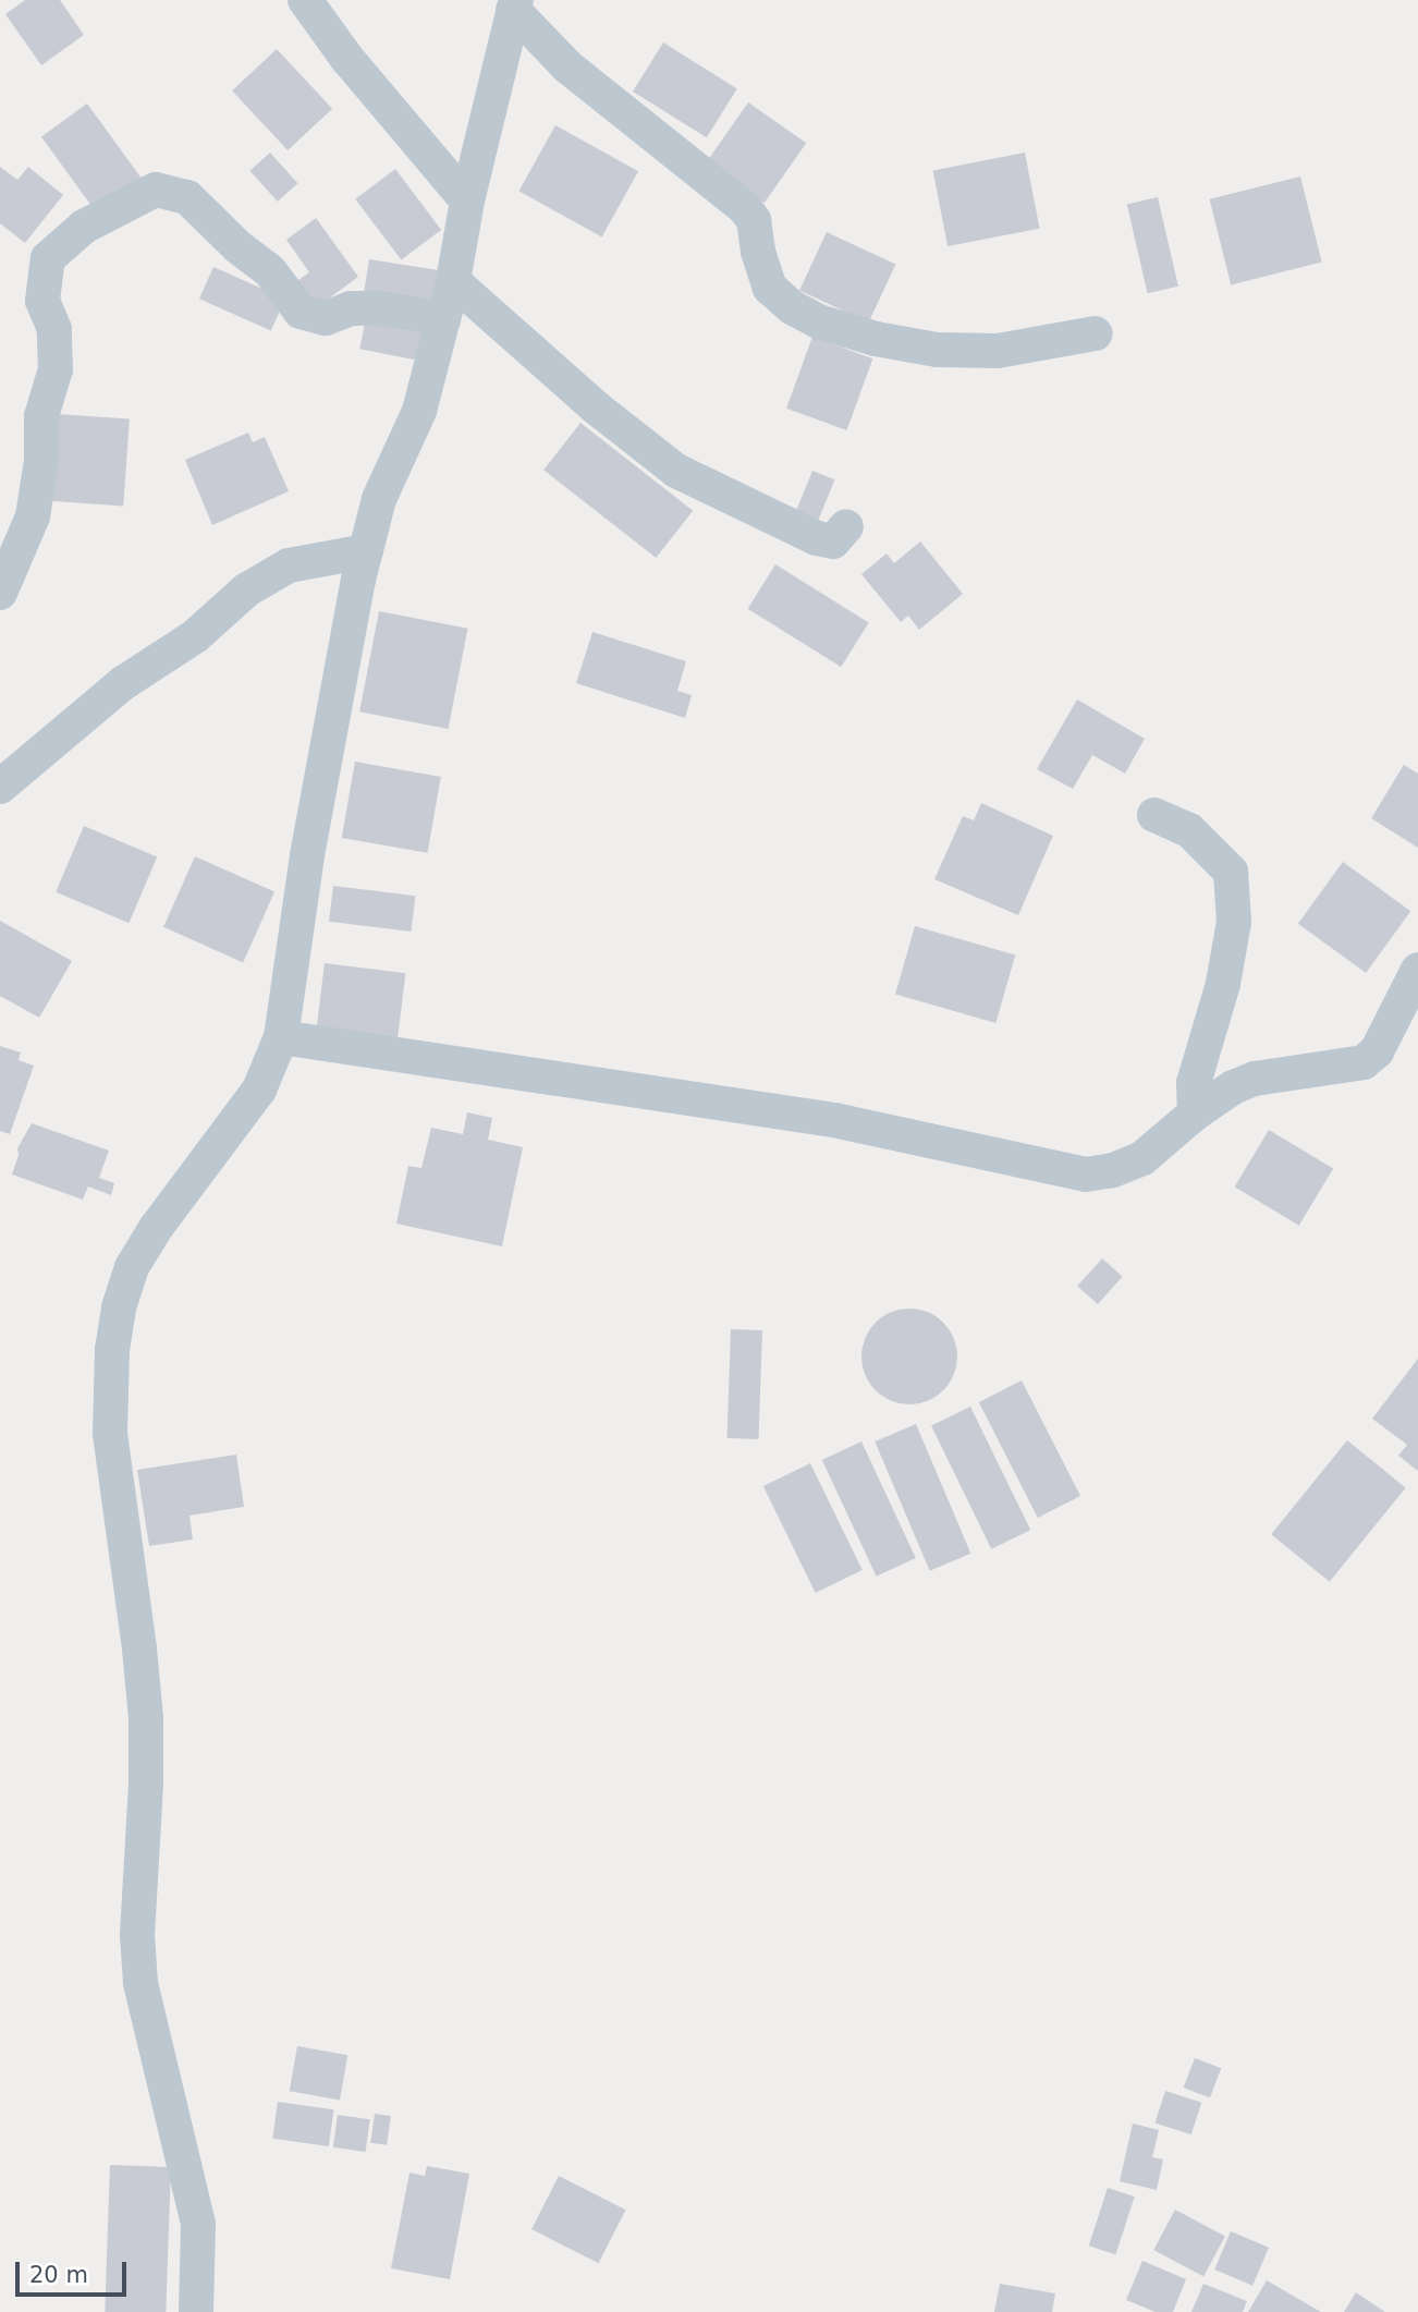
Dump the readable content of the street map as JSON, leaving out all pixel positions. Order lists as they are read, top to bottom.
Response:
{
  "scale_bar": "20 m"
}
